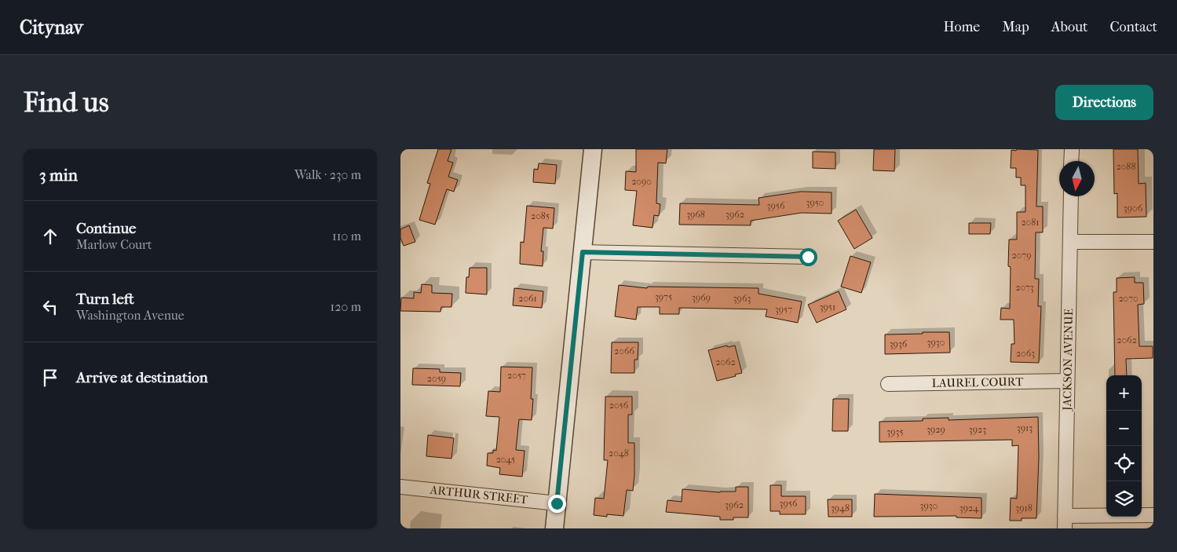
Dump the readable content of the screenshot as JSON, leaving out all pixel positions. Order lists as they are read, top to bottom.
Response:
{
  "streets": {
    "street": ["JACKSON AVENUE", "LAUREL COURT", "ARTHUR STREET"]
  },
  "crossings": [
    ["JACKSON AVENUE", "LAUREL COURT"]
  ],
  "house_numbers": [
    "2088",
    "2090",
    "3950",
    "3956",
    "3906",
    "3968",
    "3962",
    "2085",
    "2081",
    "2079",
    "2073",
    "3975",
    "3969",
    "2061",
    "3963",
    "2070",
    "3951",
    "3957",
    "2062",
    "3930",
    "3936",
    "2066",
    "2063",
    "2062",
    "2057",
    "2059",
    "2056",
    "3913",
    "3929",
    "3923",
    "3935",
    "2048",
    "2045",
    "3956",
    "3962",
    "3930",
    "3948",
    "3924",
    "3918"
  ],
  "north": "bottom",
  "page": {
    "header": "Citynav",
    "nav": [
      "Home",
      "Map",
      "About",
      "Contact"
    ],
    "buttons": "Directions",
    "title": "Find us",
    "heading": ["3 min", "Walk · 230 m"],
    "list": [
      ["Continue", "Marlow Court", "110 m"],
      ["Turn left", "Washington Avenue", "120 m"],
      "Arrive at destination"
    ],
    "map_buttons": ["+", "−"]
  }
}
